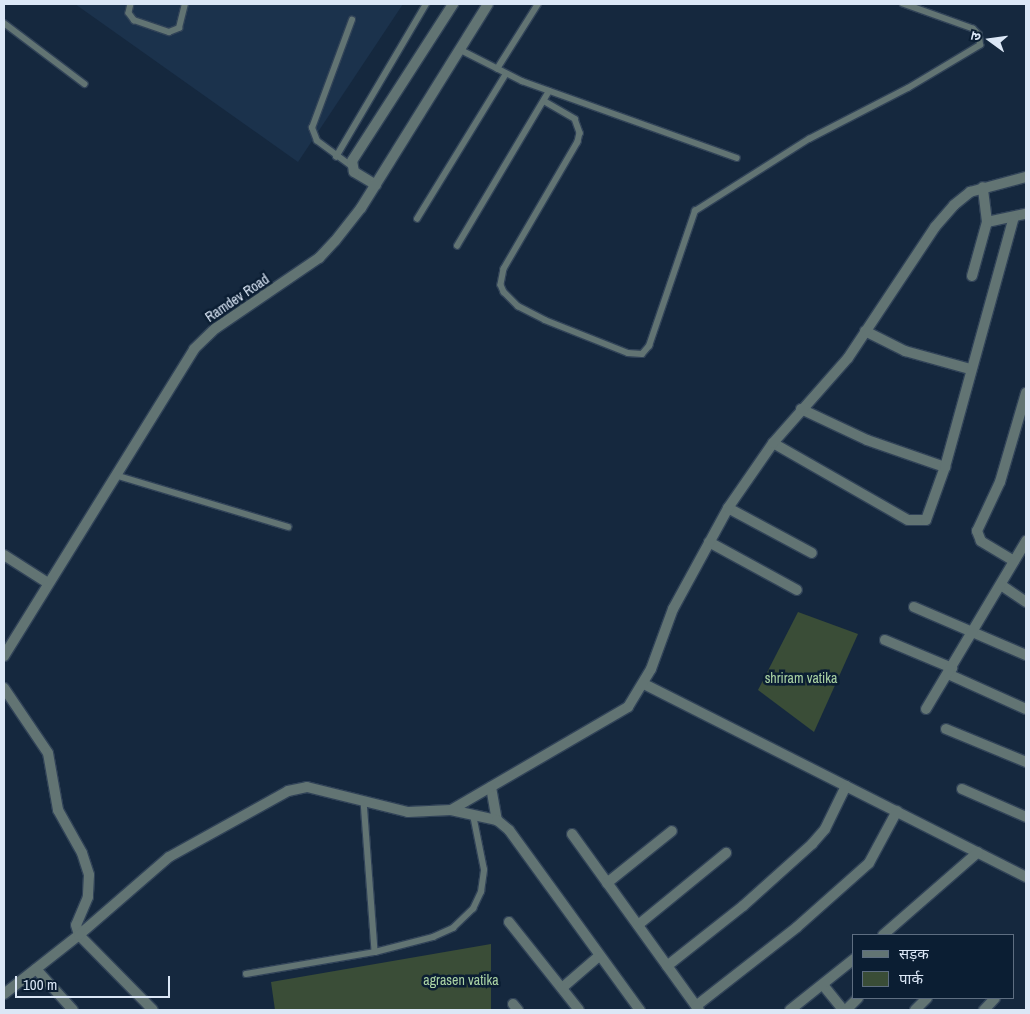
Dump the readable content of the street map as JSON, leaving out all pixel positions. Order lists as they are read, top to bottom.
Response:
{
  "streets": {
    "street": ["Ramdev Road"]
  },
  "parks": ["shriram vatika", "agrasen vatika"],
  "legend": ["सड़क", "पार्क"],
  "scale_bar": "100 m",
  "north": "left"
}
